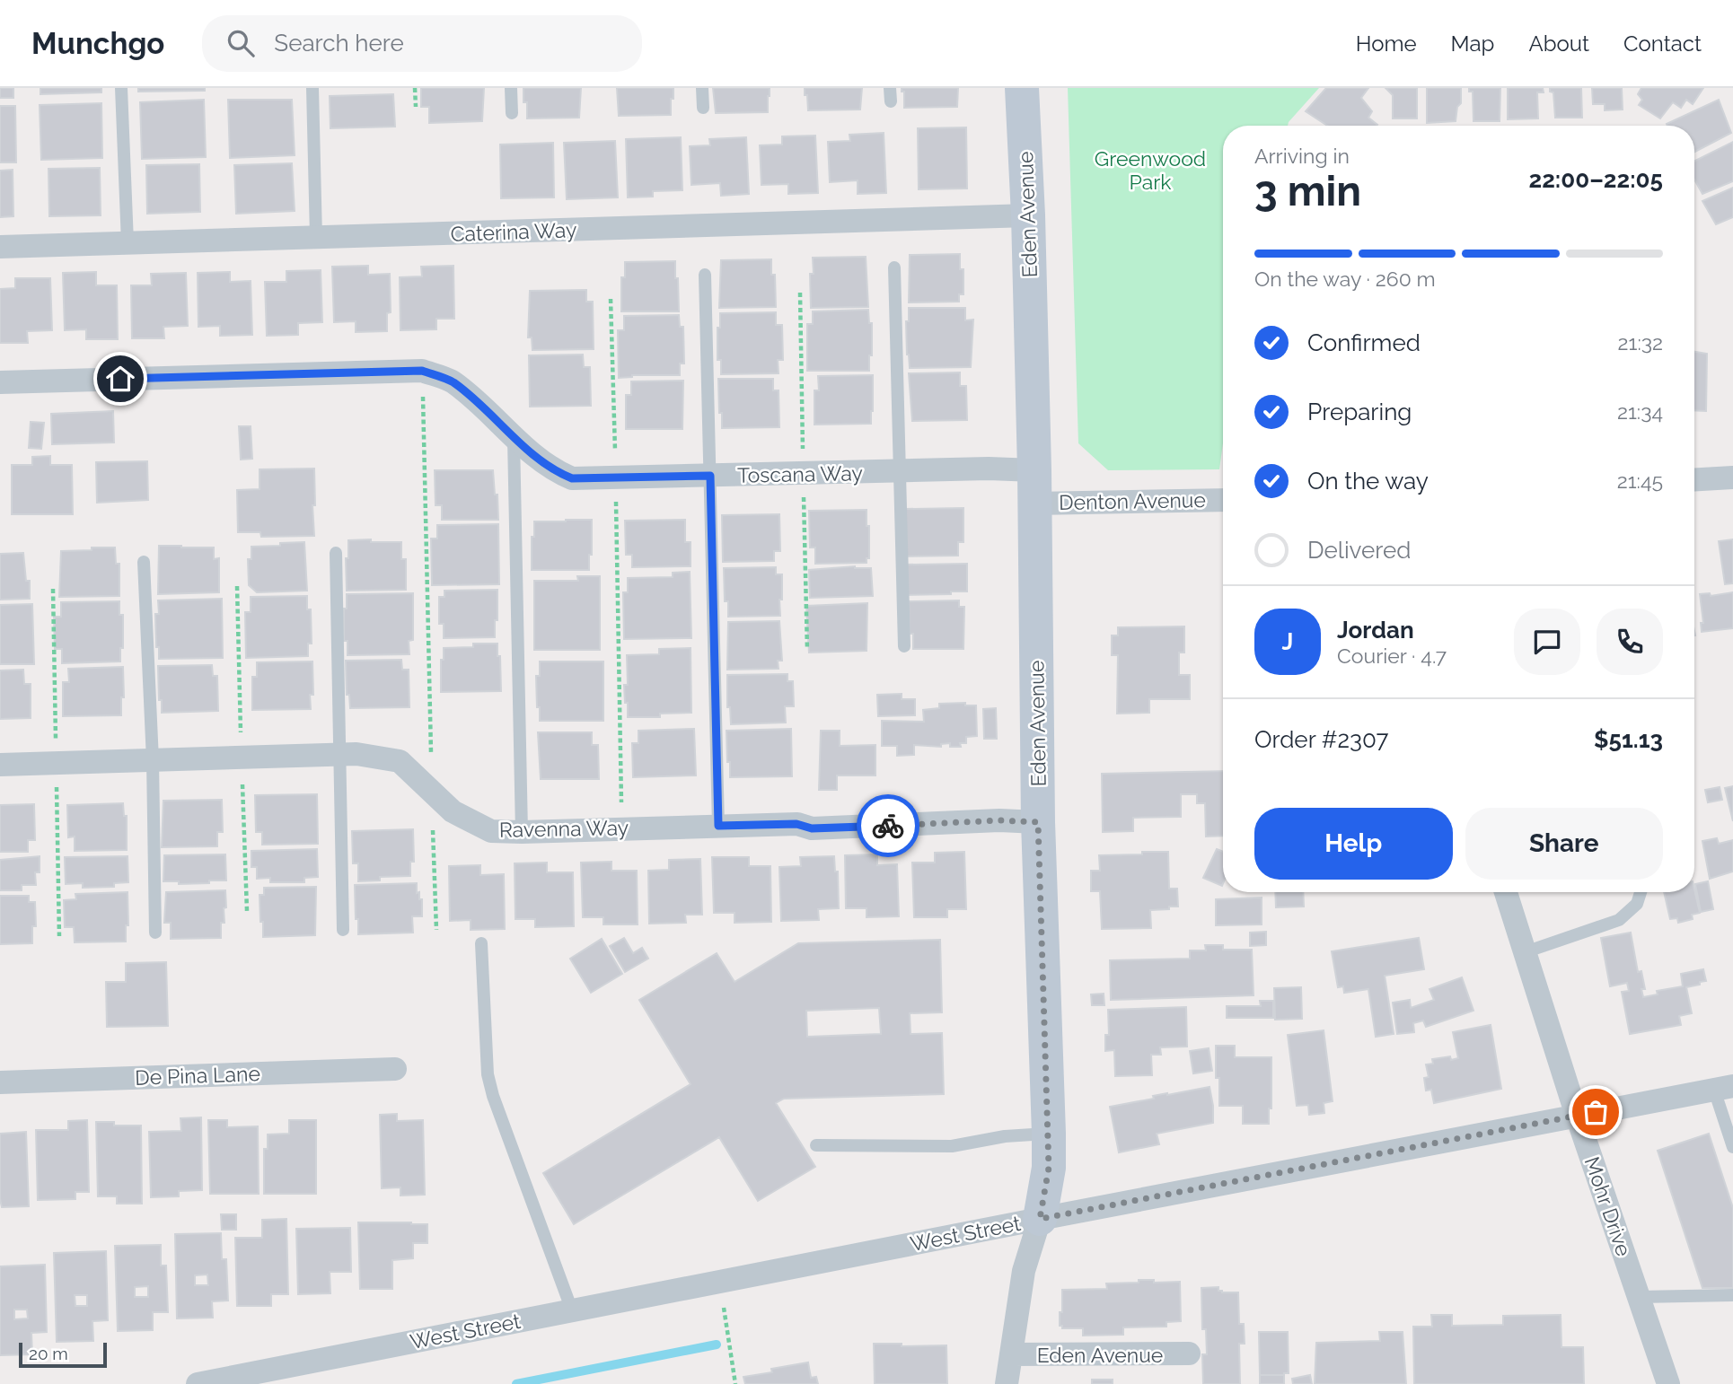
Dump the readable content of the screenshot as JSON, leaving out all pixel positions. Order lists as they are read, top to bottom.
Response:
{
  "streets": {
    "street": [
      "Eden Avenue",
      "Caterina Way",
      "Toscana Way",
      "Denton Avenue",
      "Ravenna Way",
      "De Pina Lane",
      "Mohr Drive",
      "West Street"
    ]
  },
  "crossings": [
    ["Eden Avenue", "Caterina Way"],
    ["Eden Avenue", "Toscana Way"],
    ["Eden Avenue", "Denton Avenue"],
    ["Eden Avenue", "Ravenna Way"],
    ["Eden Avenue", "West Street"],
    ["Toscana Way", "Denton Avenue"],
    ["Mohr Drive", "West Street"]
  ],
  "parks": ["Greenwood Park"],
  "scale_bar": "20 m",
  "page": {
    "header": "Munchgo",
    "search": "Search here",
    "nav": [
      "Home",
      "Map",
      "About",
      "Contact"
    ],
    "heading": ["3 min", "Arriving in", "22:00–22:05"],
    "panel": [
      "Jordan",
      "Courier · 4.7",
      "Order #2307",
      "$51.13"
    ],
    "bar": "On the way · 260 m",
    "list": [
      ["Confirmed", "21:32"],
      ["Preparing", "21:34"],
      ["On the way", "21:45"],
      "Delivered"
    ],
    "round": "J",
    "buttons": ["Help", "Share"],
    "scale": "20 m"
  }
}
